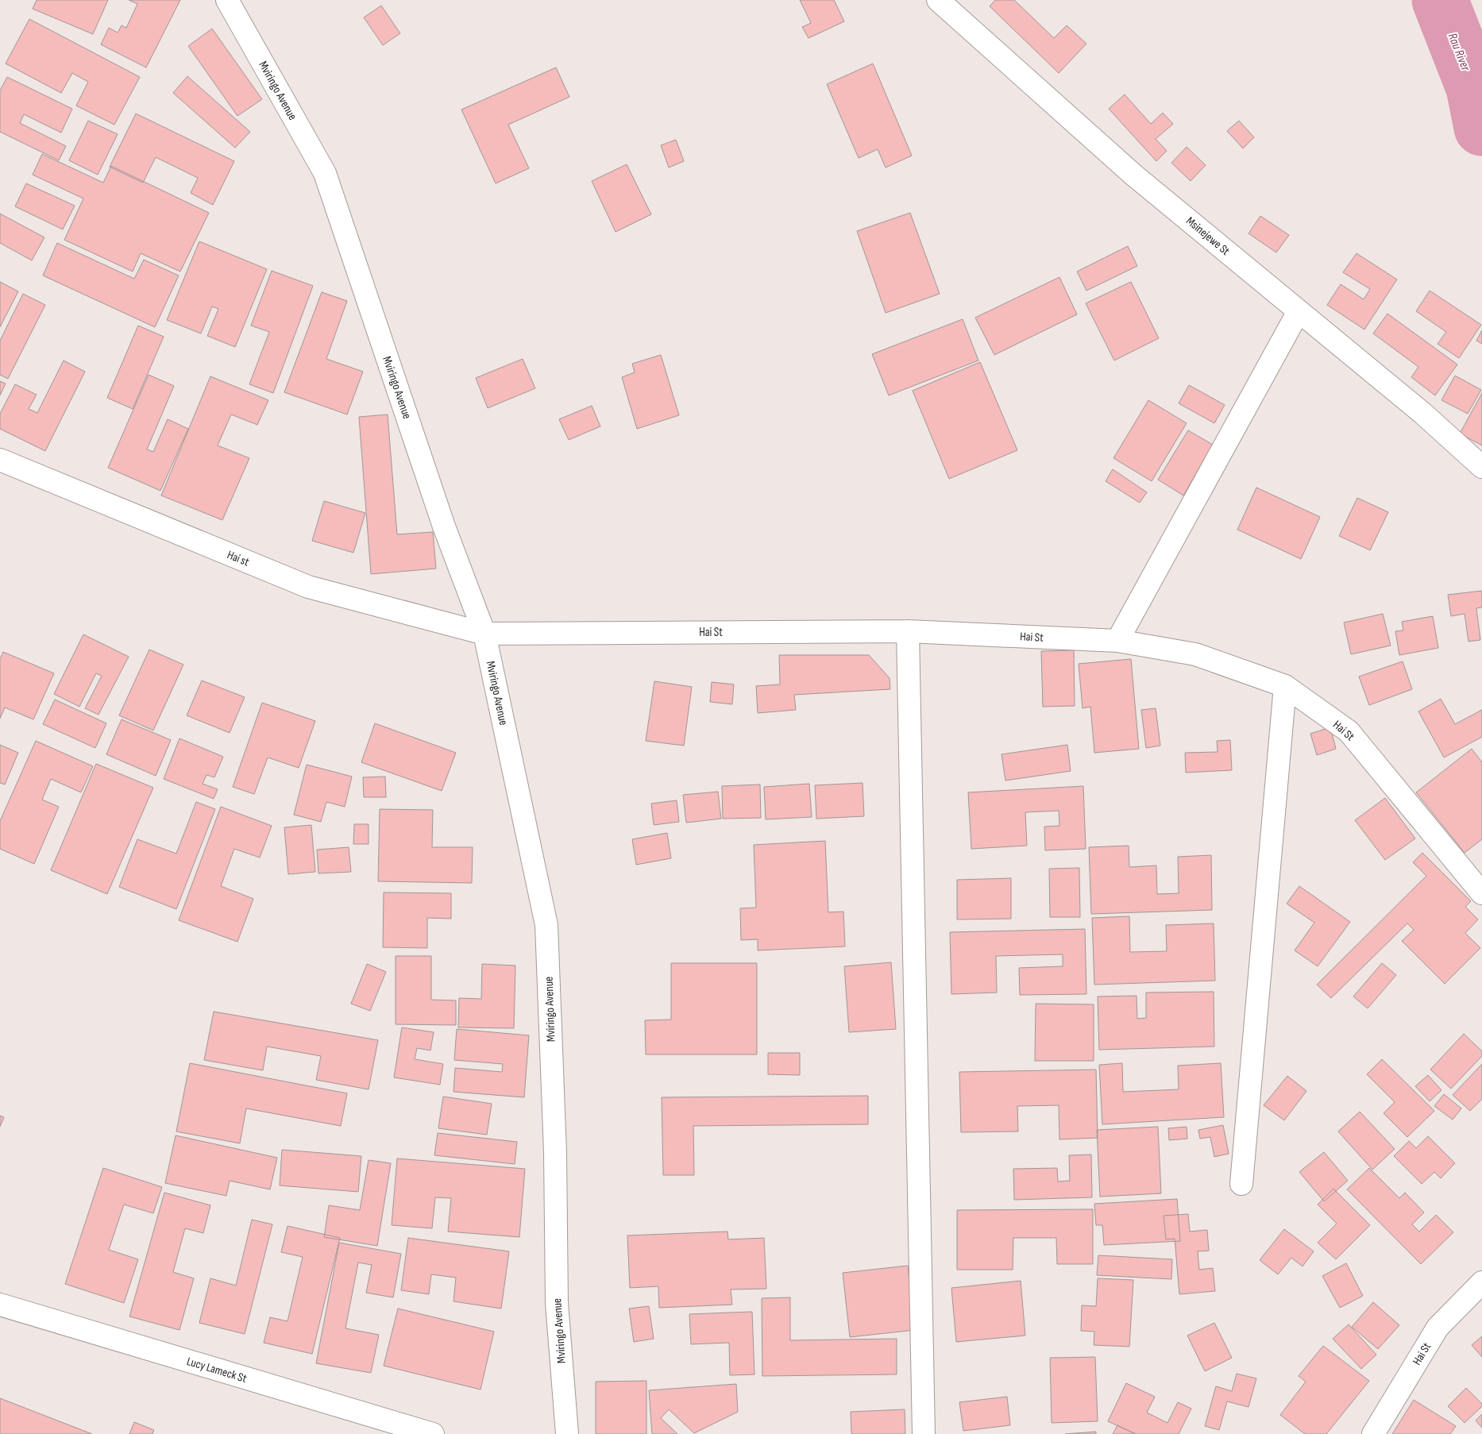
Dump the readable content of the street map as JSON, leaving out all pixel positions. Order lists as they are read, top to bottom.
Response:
{
  "streets": {
    "street": [
      "Mviringo Avenue",
      "Msinejewe St",
      "Hai st",
      "Hai St",
      "Lucy Lameck St"
    ]
  },
  "crossings": [
    ["Mviringo Avenue", "Hai st"],
    ["Mviringo Avenue", "Hai St"],
    ["Hai st", "Hai St"]
  ],
  "water": ["Rau River"]
}
